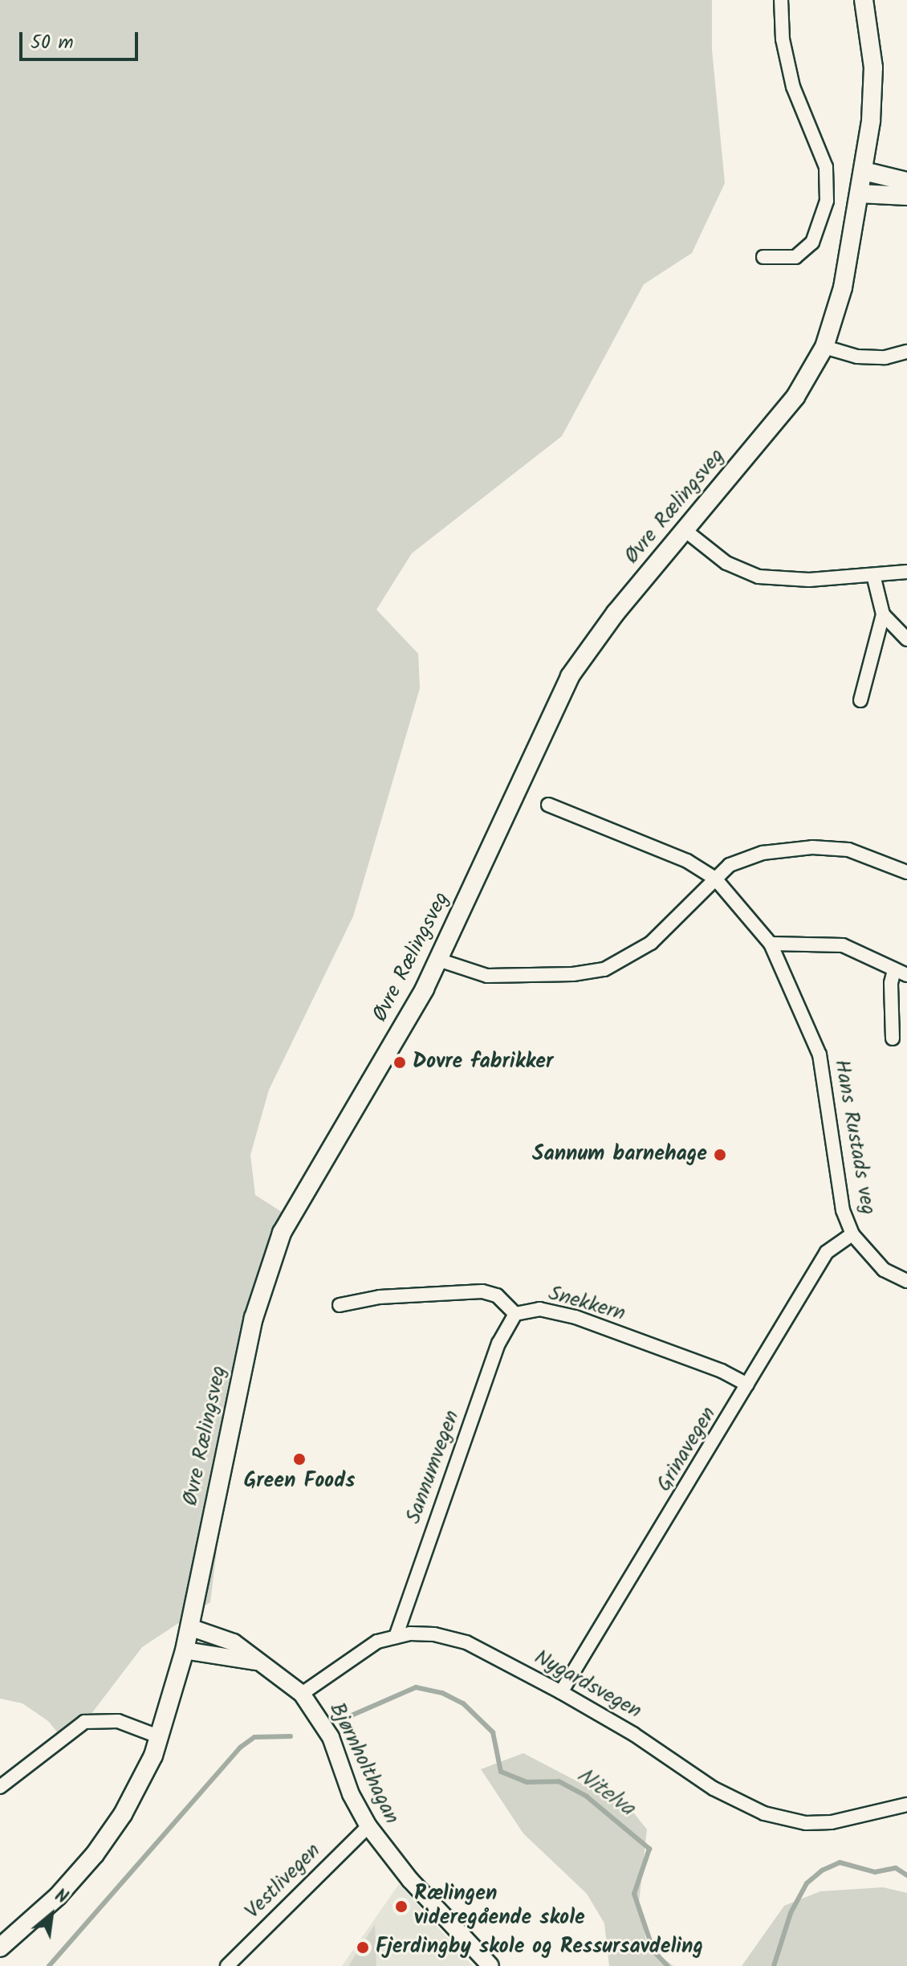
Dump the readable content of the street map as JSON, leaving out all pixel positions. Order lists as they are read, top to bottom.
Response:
{
  "streets": {
    "main road": ["Øvre Rælingsveg"],
    "street": [
      "Hans Rustads veg",
      "Snekkern",
      "Grinavegen",
      "Sannumvegen",
      "Nygardsvegen",
      "Bjørnholthagan",
      "Vestlivegen"
    ]
  },
  "crossings": [
    ["Hans Rustads veg", "Grinavegen"],
    ["Snekkern", "Grinavegen"],
    ["Snekkern", "Sannumvegen"],
    ["Grinavegen", "Nygardsvegen"],
    ["Sannumvegen", "Nygardsvegen"],
    ["Nygardsvegen", "Bjørnholthagan"],
    ["Bjørnholthagan", "Vestlivegen"]
  ],
  "water": ["Nitelva"],
  "places": [
    "Dovre fabrikker",
    "Sannum barnehage",
    "Green Foods",
    "Rælingen videregående skole",
    "Fjerdingby skole og Ressursavdeling"
  ],
  "scale_bar": "50 m",
  "north": "top right"
}
